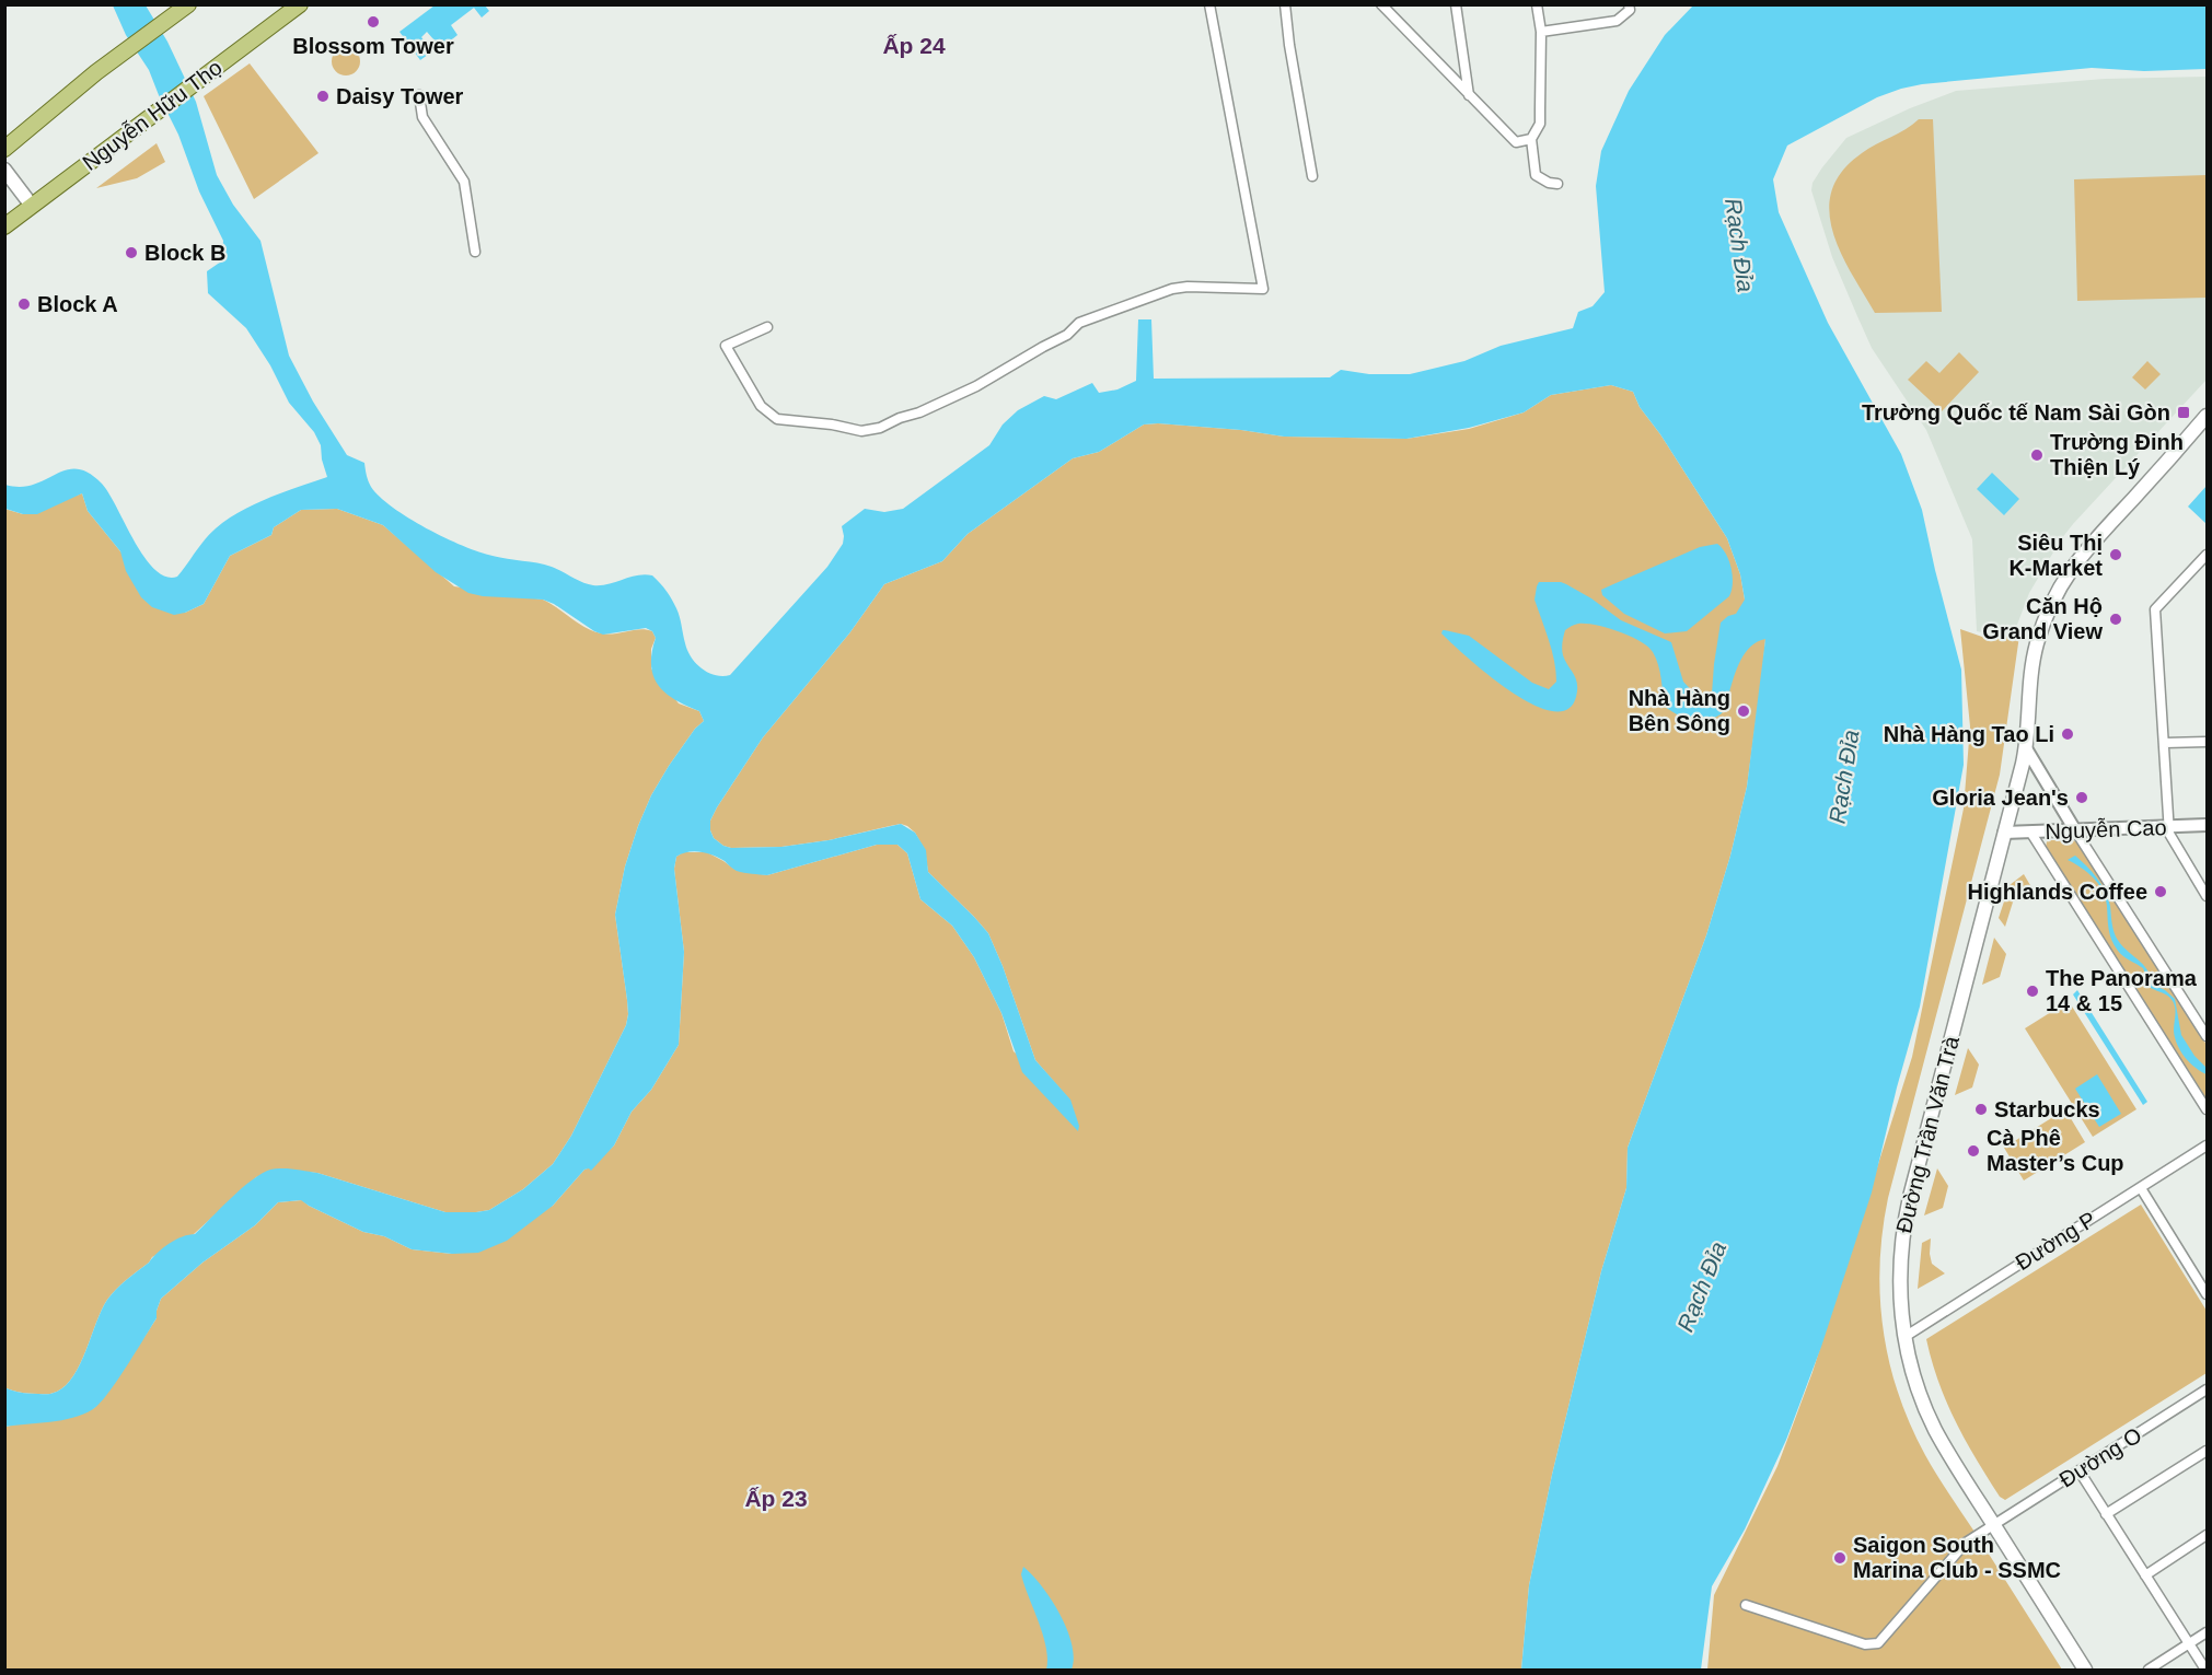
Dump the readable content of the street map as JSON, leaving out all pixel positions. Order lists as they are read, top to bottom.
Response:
{
  "streets": {
    "main road": ["Nguyễn Hữu Thọ", "Đường Trần Văn Trà"],
    "street": ["Nguyễn Cao", "Đường P", "Đường O"]
  },
  "crossings": [
    ["Nguyễn Cao", "Đường Trần Văn Trà"],
    ["Đường Trần Văn Trà", "Đường P"],
    ["Đường Trần Văn Trà", "Đường O"]
  ],
  "districts": ["Ấp 24", "Ấp 23"],
  "water": ["Rạch Đỉa"],
  "places": {
    "other": [
      "Blossom Tower",
      "Daisy Tower",
      "Block B",
      "Block A",
      "Trường Đinh Thiện Lý",
      "Siêu Thị K-Market",
      "Căn Hộ Grand View",
      "Nhà Hàng Bên Sông",
      "Nhà Hàng Tao Li",
      "Gloria Jean's",
      "Highlands Coffee",
      "The Panorama 14 & 15",
      "Starbucks",
      "Cà Phê Master’s Cup",
      "Saigon South Marina Club - SSMC"
    ],
    "transit": ["Trường Quốc tế Nam Sài Gòn"]
  }
}
